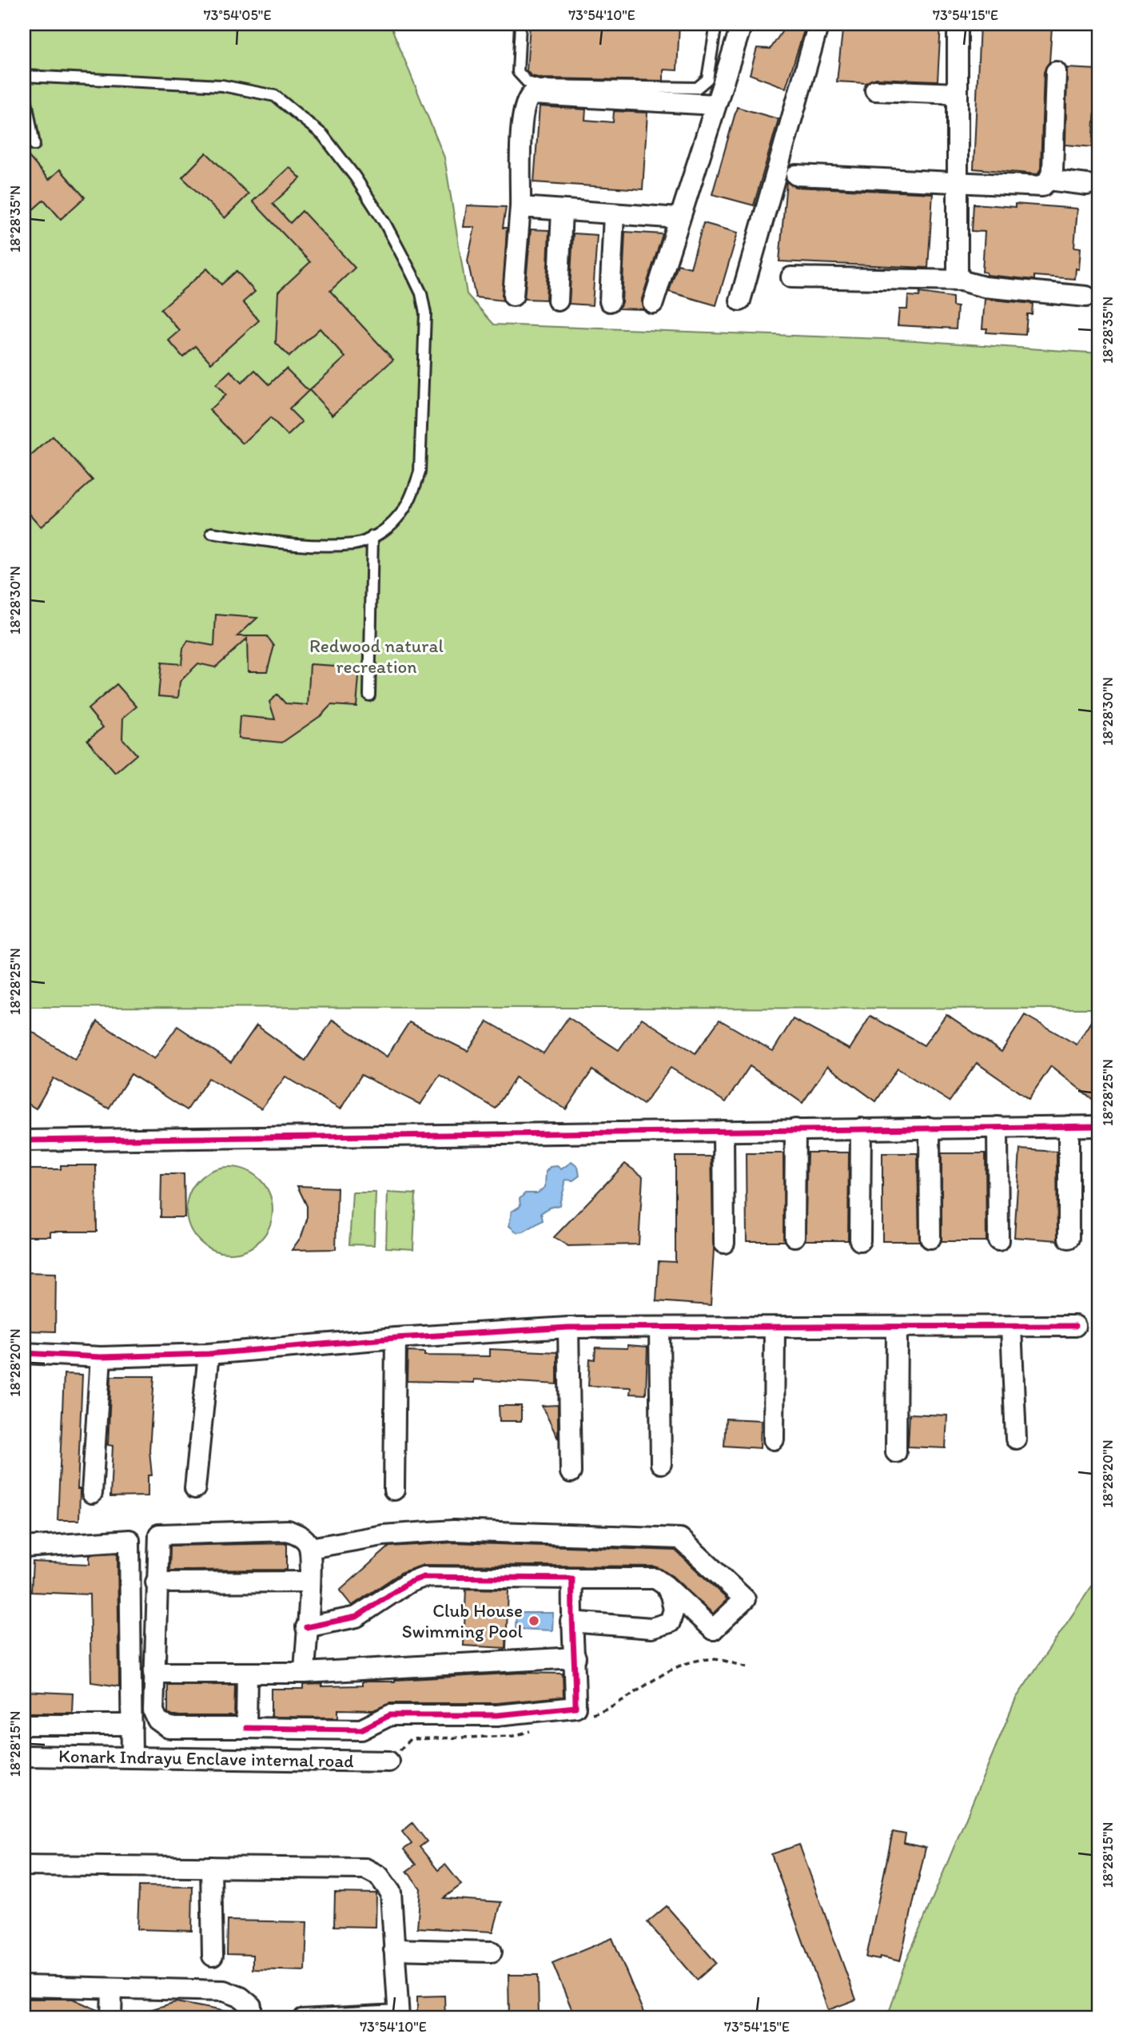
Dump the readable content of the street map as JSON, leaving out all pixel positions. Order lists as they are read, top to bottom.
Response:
{
  "streets": {
    "street": ["Konark Indrayu Enclave internal road"]
  },
  "parks": ["Redwood natural recreation"],
  "places": ["Club House Swimming Pool"],
  "coordinates": [
    "73°54'05\"E",
    "73°54'10\"E",
    "73°54'15\"E",
    "18°28'35\"N",
    "18°28'30\"N",
    "18°28'25\"N",
    "18°28'20\"N",
    "18°28'15\"N"
  ]
}
